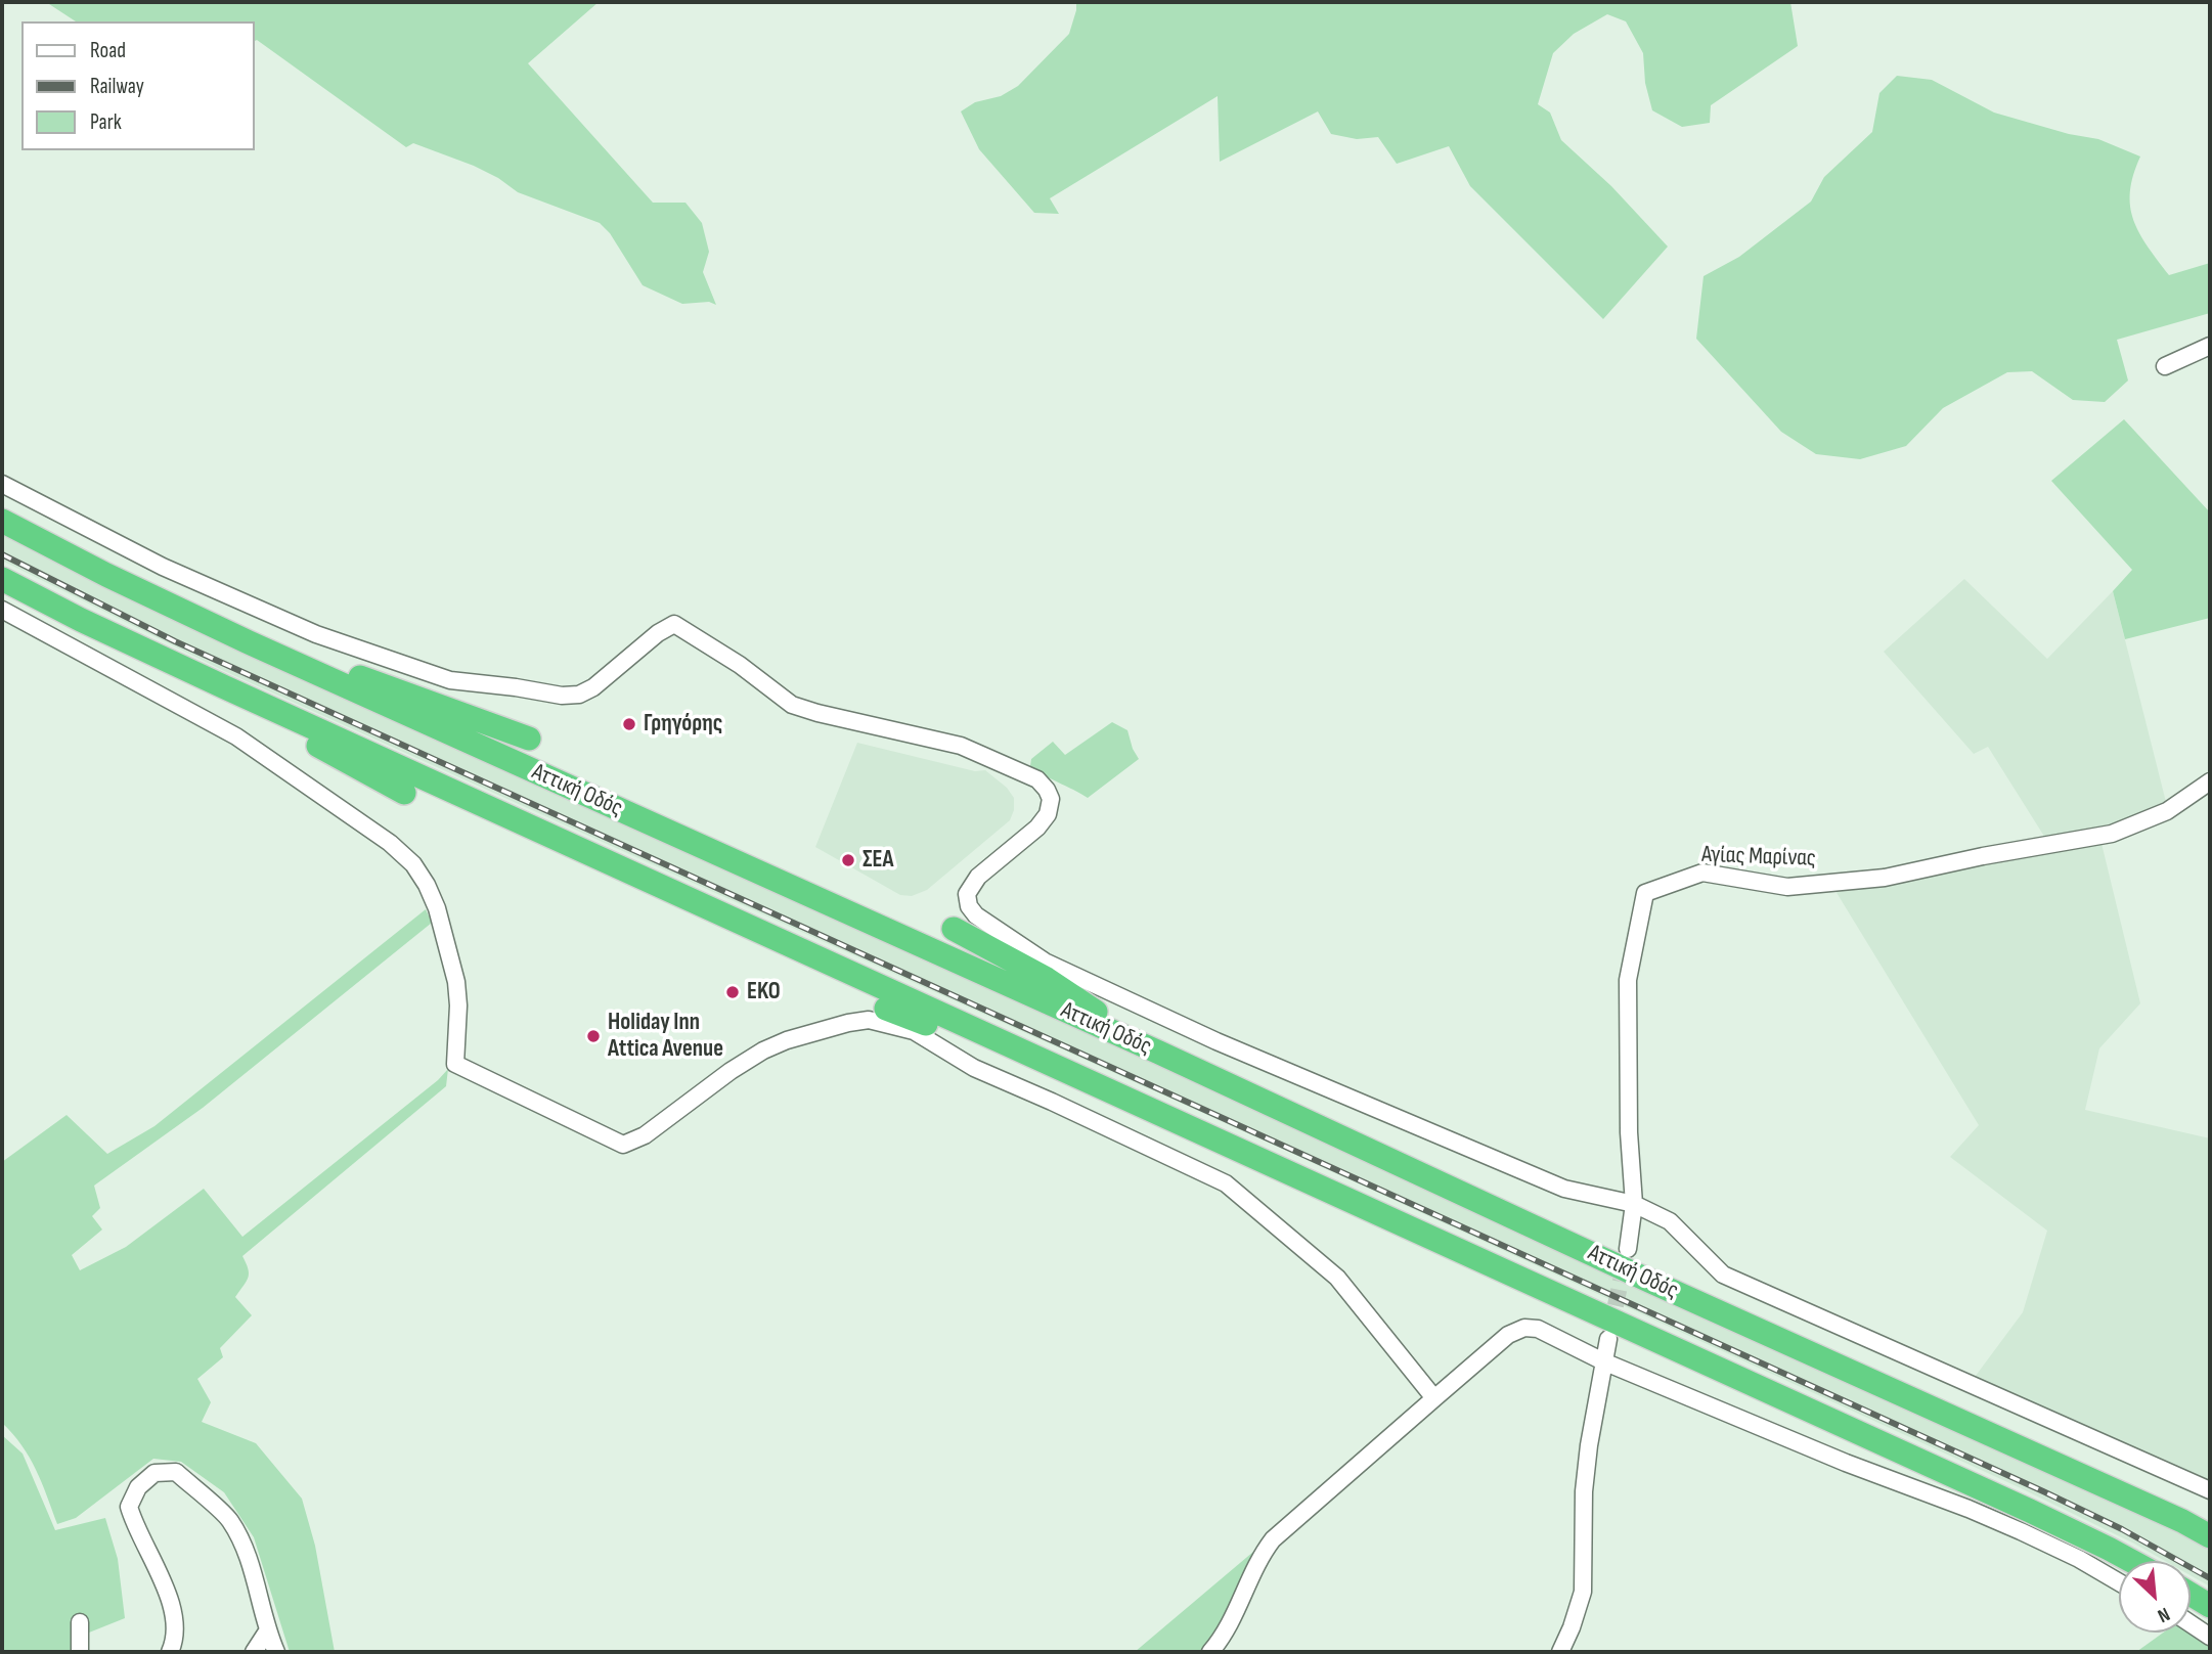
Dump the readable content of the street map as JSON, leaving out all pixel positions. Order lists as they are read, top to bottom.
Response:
{
  "streets": {
    "highway": ["Αττική Οδός"],
    "street": ["Αγίας Μαρίνας"]
  },
  "places": [
    "Γρηγόρης",
    "ΣΕΑ",
    "EKO",
    "Holiday Inn Attica Avenue"
  ],
  "legend": ["Road", "Railway", "Park"],
  "north": "bottom right"
}
